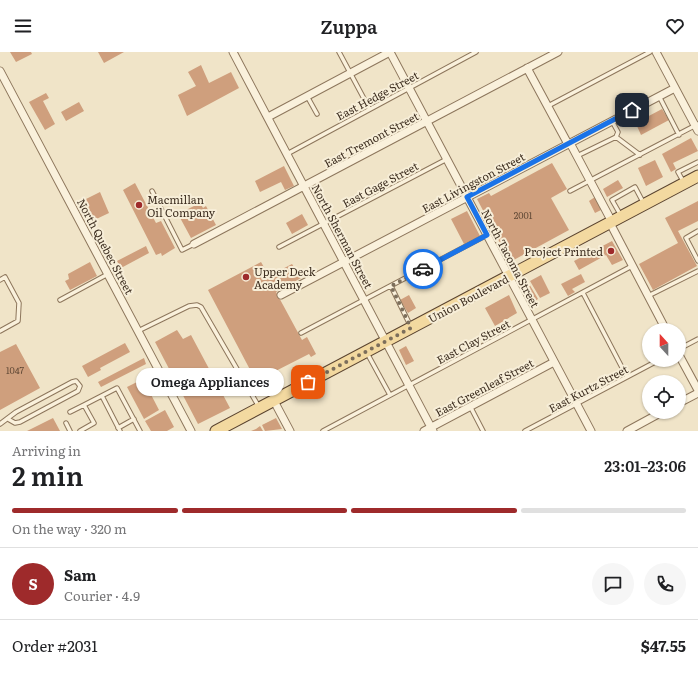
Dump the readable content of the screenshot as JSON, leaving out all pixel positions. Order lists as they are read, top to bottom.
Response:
{
  "streets": {
    "main road": ["Union Boulevard"],
    "street": [
      "East Tremont Street",
      "East Livingston Street",
      "North Sherman Street",
      "North Quebec Street",
      "North Tacoma Street",
      "East Greenleaf Street"
    ],
    "lane": [
      "East Hedge Street",
      "East Gage Street",
      "East Clay Street",
      "East Kurtz Street"
    ]
  },
  "crossings": [
    ["East Hedge Street", "North Sherman Street"],
    ["East Hedge Street", "North Tacoma Street"],
    ["East Tremont Street", "North Sherman Street"],
    ["East Tremont Street", "North Tacoma Street"],
    ["East Livingston Street", "North Sherman Street"],
    ["East Livingston Street", "North Tacoma Street"],
    ["East Gage Street", "North Sherman Street"],
    ["East Gage Street", "North Tacoma Street"],
    ["North Sherman Street", "Union Boulevard"],
    ["North Sherman Street", "East Clay Street"],
    ["North Sherman Street", "East Greenleaf Street"],
    ["North Tacoma Street", "Union Boulevard"],
    ["North Tacoma Street", "East Clay Street"],
    ["North Tacoma Street", "East Greenleaf Street"],
    ["North Tacoma Street", "East Kurtz Street"]
  ],
  "places": [
    "Macmillan Oil Company",
    "Project Printed",
    "Upper Deck Academy",
    "Omega Appliances"
  ],
  "house_numbers": ["2001", "1047"],
  "north": "top",
  "page": {
    "header": "Zuppa",
    "bubble": "Omega Appliances",
    "heading": ["2 min", "Arriving in", "23:01–23:06"],
    "panel": [
      "Sam",
      "Courier · 4.9",
      "Order #2031",
      "$47.55"
    ],
    "bar": "On the way · 320 m",
    "round": "S"
  }
}
